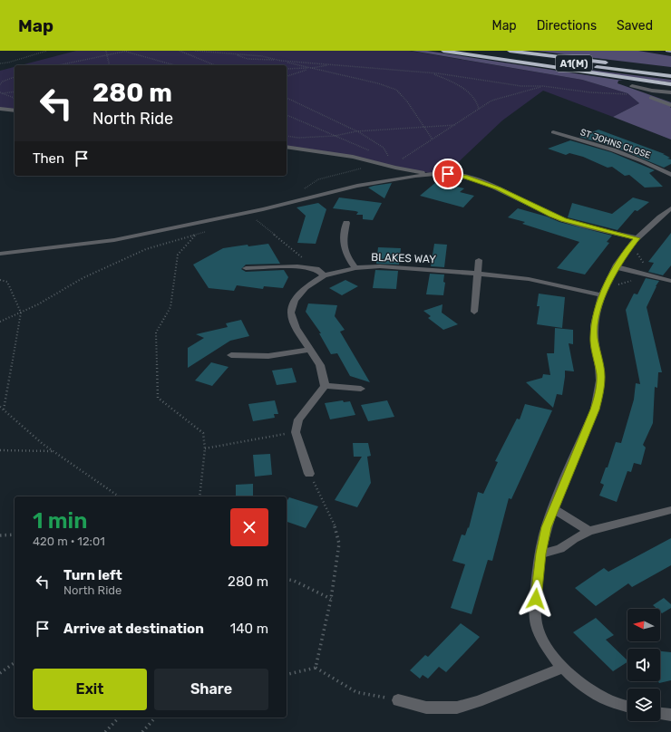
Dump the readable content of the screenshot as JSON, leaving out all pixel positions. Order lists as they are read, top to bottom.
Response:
{
  "streets": {
    "highway": ["A1(M)"],
    "street": ["ST JOHNS CLOSE", "BLAKES WAY"]
  },
  "north": "left",
  "page": {
    "header": "Map",
    "nav": ["Map", "Directions", "Saved"],
    "turn": ["280 m", "North Ride"],
    "then": "Then",
    "heading": ["1 min", "420 m · 12:01"],
    "list": [
      {
        "name": "Turn left",
        "note": "North Ride",
        "value": "280 m"
      },
      {
        "name": "Arrive at destination",
        "value": "140 m"
      }
    ],
    "buttons": ["Exit", "Share"]
  }
}
